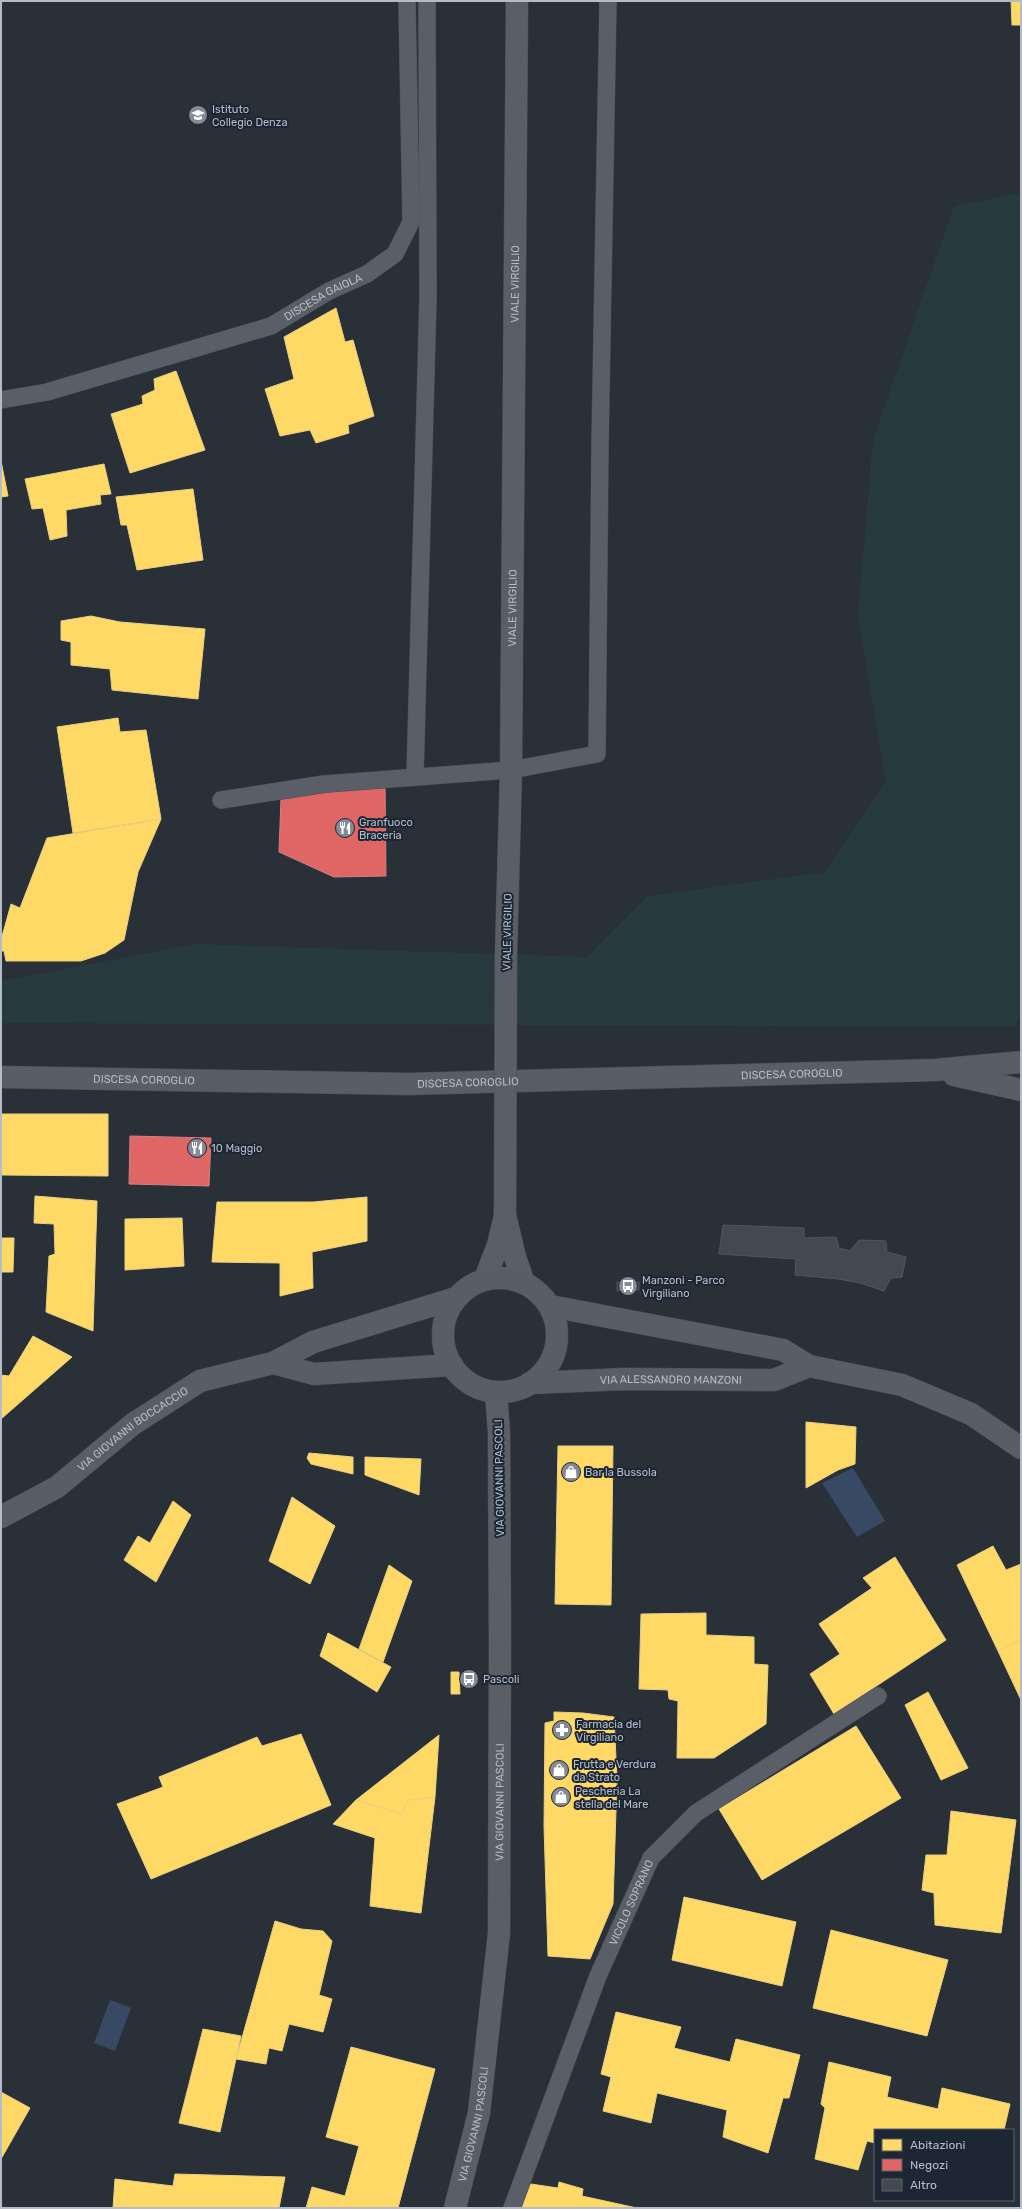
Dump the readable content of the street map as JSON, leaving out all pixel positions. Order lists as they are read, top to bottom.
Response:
{
  "streets": {
    "street": [
      "VIALE VIRGILIO",
      "DISCESA COROGLIO",
      "VIA ALESSANDRO MANZONI",
      "VIA GIOVANNI BOCCACCIO",
      "VIA GIOVANNI PASCOLI"
    ],
    "lane": ["DISCESA GAIOLA", "VICOLO SOPRANO"]
  },
  "crossings": [
    ["VIALE VIRGILIO", "VIA ALESSANDRO MANZONI"],
    ["VIALE VIRGILIO", "VIA GIOVANNI BOCCACCIO"],
    ["VIALE VIRGILIO", "VIA GIOVANNI PASCOLI"],
    ["VIA ALESSANDRO MANZONI", "VIA GIOVANNI BOCCACCIO"],
    ["VIA ALESSANDRO MANZONI", "VIA GIOVANNI PASCOLI"],
    ["VIA GIOVANNI BOCCACCIO", "VIA GIOVANNI PASCOLI"]
  ],
  "places": {
    "school or university": ["Istituto Collegio Denza"],
    "restaurant": ["Granfuoco Braceria", "10 Maggio"],
    "bus stop": ["Manzoni - Parco Virgiliano", "Pascoli"],
    "shop": ["Bar la Bussola", "Frutta e Verdura da Strato", "Pescheria La stella del Mare"],
    "pharmacy": ["Farmacia del Virgiliano"]
  },
  "legend": ["Abitazioni", "Negozi", "Altro"]
}
